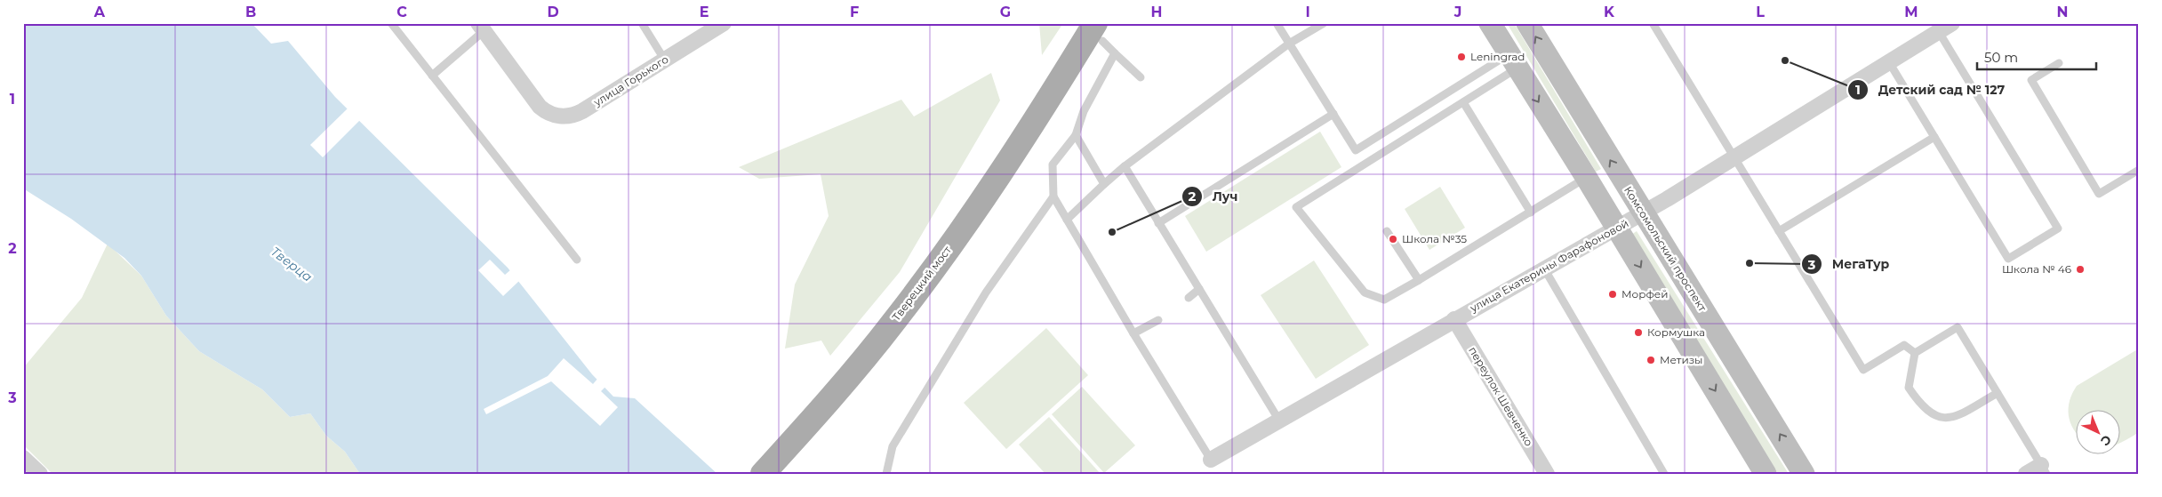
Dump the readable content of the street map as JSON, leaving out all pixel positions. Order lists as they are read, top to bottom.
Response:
{
  "streets": {
    "main road": ["Тверецкий мост"],
    "street": [
      "улица Горького",
      "Комсомольский проспект",
      "улица Екатерины Фарафоновой",
      "переулок Шевченко"
    ]
  },
  "crossings": [
    ["Комсомольский проспект", "улица Екатерины Фарафоновой"],
    ["улица Екатерины Фарафоновой", "переулок Шевченко"]
  ],
  "water": ["Тверца"],
  "places": [
    "Leningrad",
    "Детский сад № 127",
    "Луч",
    "Школа №35",
    "МегаТур",
    "Школа № 46",
    "Морфей",
    "Кормушка",
    "Метизы"
  ],
  "scale_bar": "50 m",
  "north": "bottom right",
  "grid": {
    "columns": [
      "A",
      "B",
      "C",
      "D",
      "E",
      "F",
      "G",
      "H",
      "I",
      "J",
      "K",
      "L",
      "M",
      "N"
    ],
    "rows": ["1", "2", "3"]
  }
}
